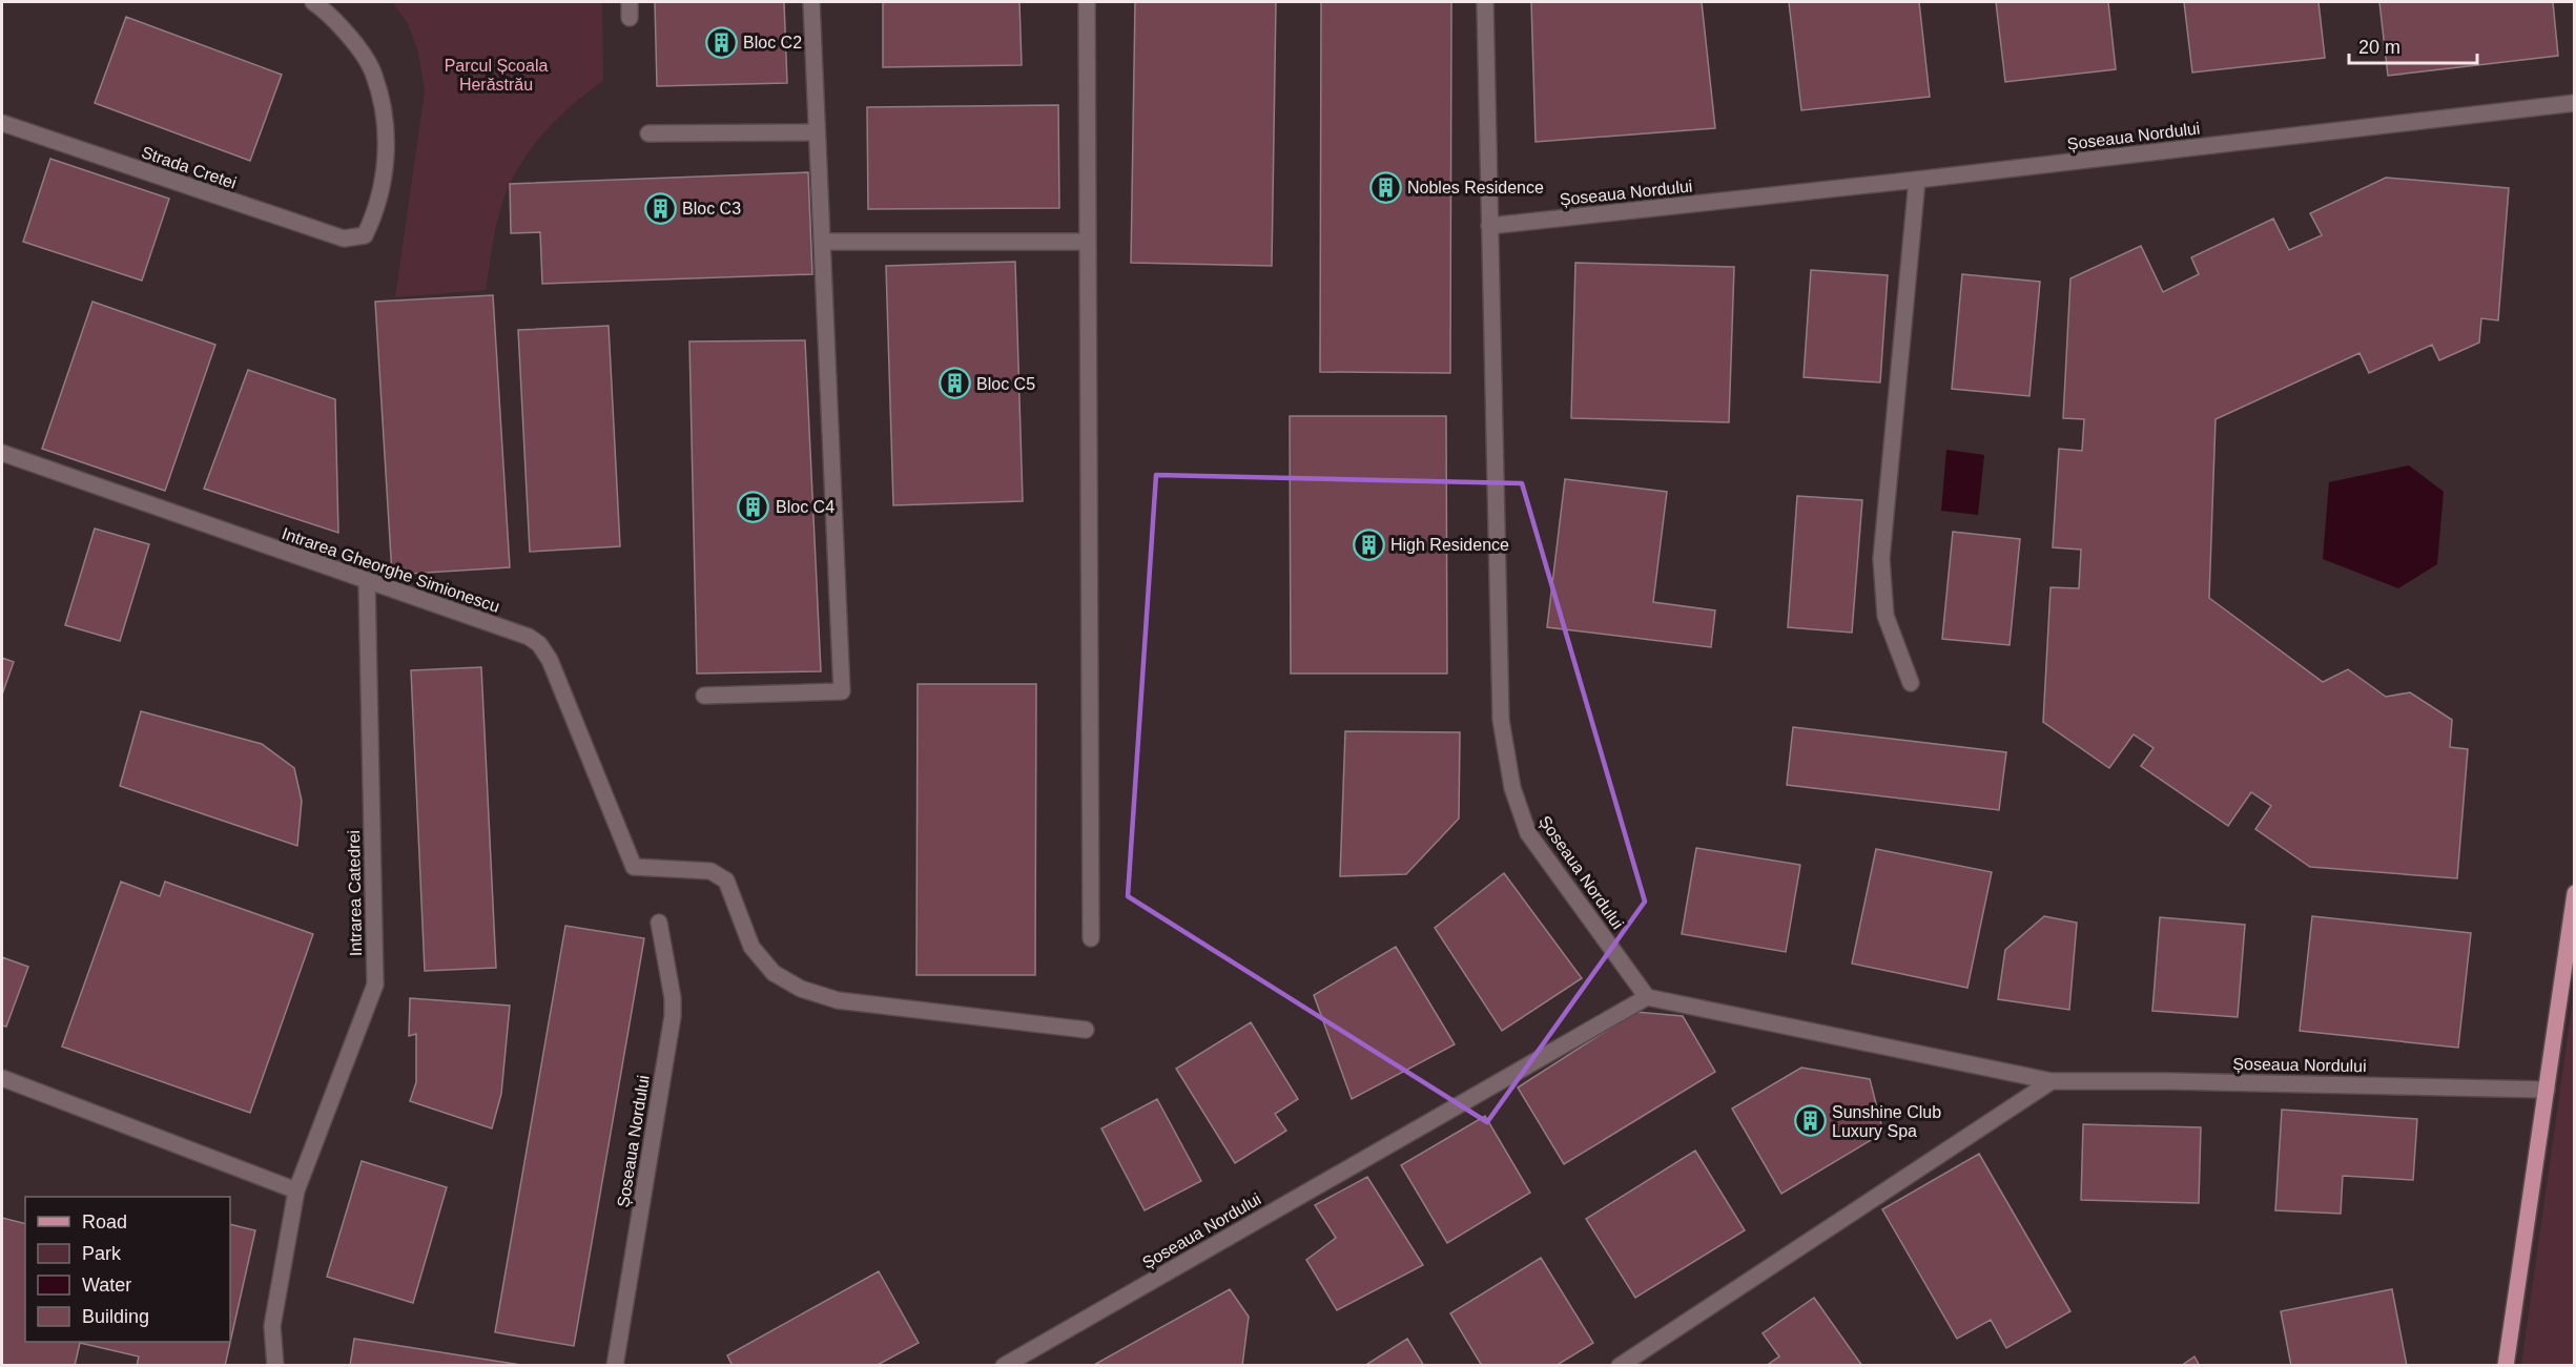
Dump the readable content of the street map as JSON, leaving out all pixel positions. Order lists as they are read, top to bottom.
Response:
{
  "streets": {
    "street": [
      "Șoseaua Nordului",
      "Strada Cretei",
      "Intrarea Gheorghe Simionescu",
      "Intrarea Catedrei"
    ]
  },
  "crossings": [
    ["Intrarea Gheorghe Simionescu", "Intrarea Catedrei"]
  ],
  "parks": ["Parcul Școala Herăstrău"],
  "places": {
    "building": [
      "Bloc C2",
      "Nobles Residence",
      "Bloc C3",
      "Bloc C5",
      "Bloc C4",
      "High Residence",
      "Sunshine Club Luxury Spa"
    ]
  },
  "legend": [
    "Road",
    "Park",
    "Water",
    "Building"
  ],
  "scale_bar": "20 m"
}
